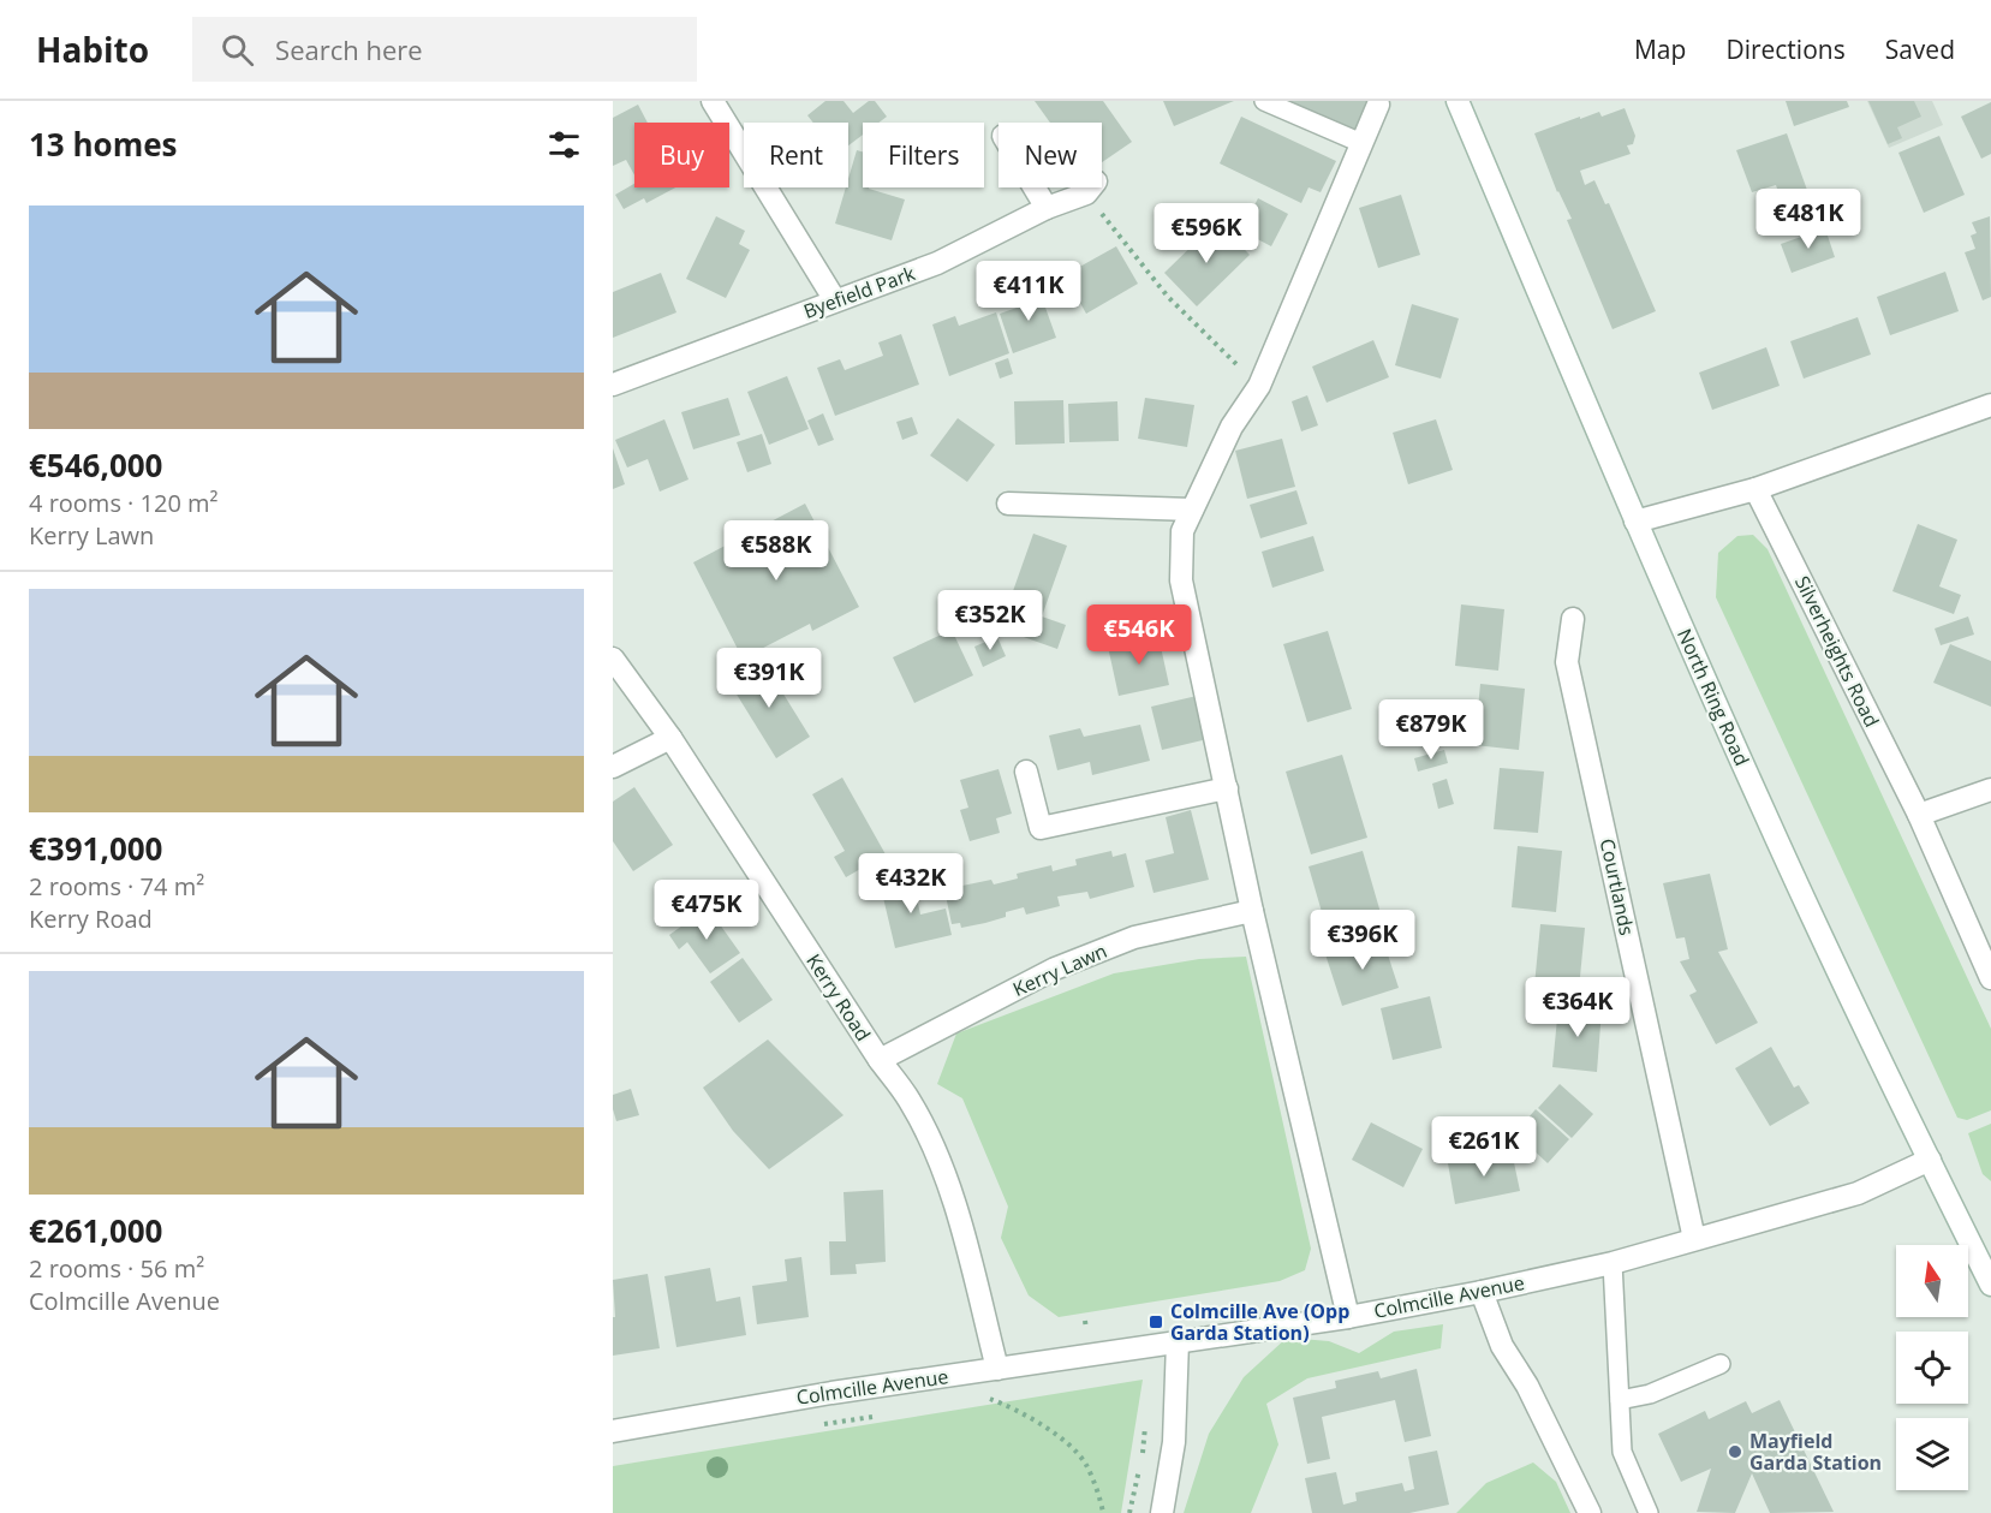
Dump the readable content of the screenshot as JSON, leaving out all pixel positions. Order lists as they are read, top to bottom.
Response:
{
  "streets": {
    "street": [
      "Byefield Park",
      "Silverheights Road",
      "North Ring Road",
      "Courtlands",
      "Kerry Lawn",
      "Kerry Road",
      "Colmcille Avenue"
    ]
  },
  "crossings": [
    ["North Ring Road", "Colmcille Avenue"],
    ["Courtlands", "Colmcille Avenue"],
    ["Kerry Lawn", "Kerry Road"],
    ["Kerry Road", "Colmcille Avenue"]
  ],
  "places": {
    "transit": ["Colmcille Ave (Opp Garda Station)"],
    "other": ["Mayfield Garda Station"]
  },
  "north": "top",
  "page": {
    "header": "Habito",
    "search": "Search here",
    "nav": ["Map", "Directions", "Saved"],
    "heading": "13 homes",
    "chip": [
      "Buy",
      "Rent",
      "Filters",
      "New"
    ],
    "list": [
      {
        "name": "€546,000",
        "note": "4 rooms · 120 m² · Kerry Lawn"
      },
      {
        "name": "€391,000",
        "note": "2 rooms · 74 m² · Kerry Road"
      },
      {
        "name": "€261,000",
        "note": "2 rooms · 56 m² · Colmcille Avenue"
      }
    ],
    "price": [
      "€481K",
      "€596K",
      "€411K",
      "€588K",
      "€352K",
      "€546K",
      "€391K",
      "€879K",
      "€432K",
      "€475K",
      "€396K",
      "€364K",
      "€261K"
    ]
  }
}
